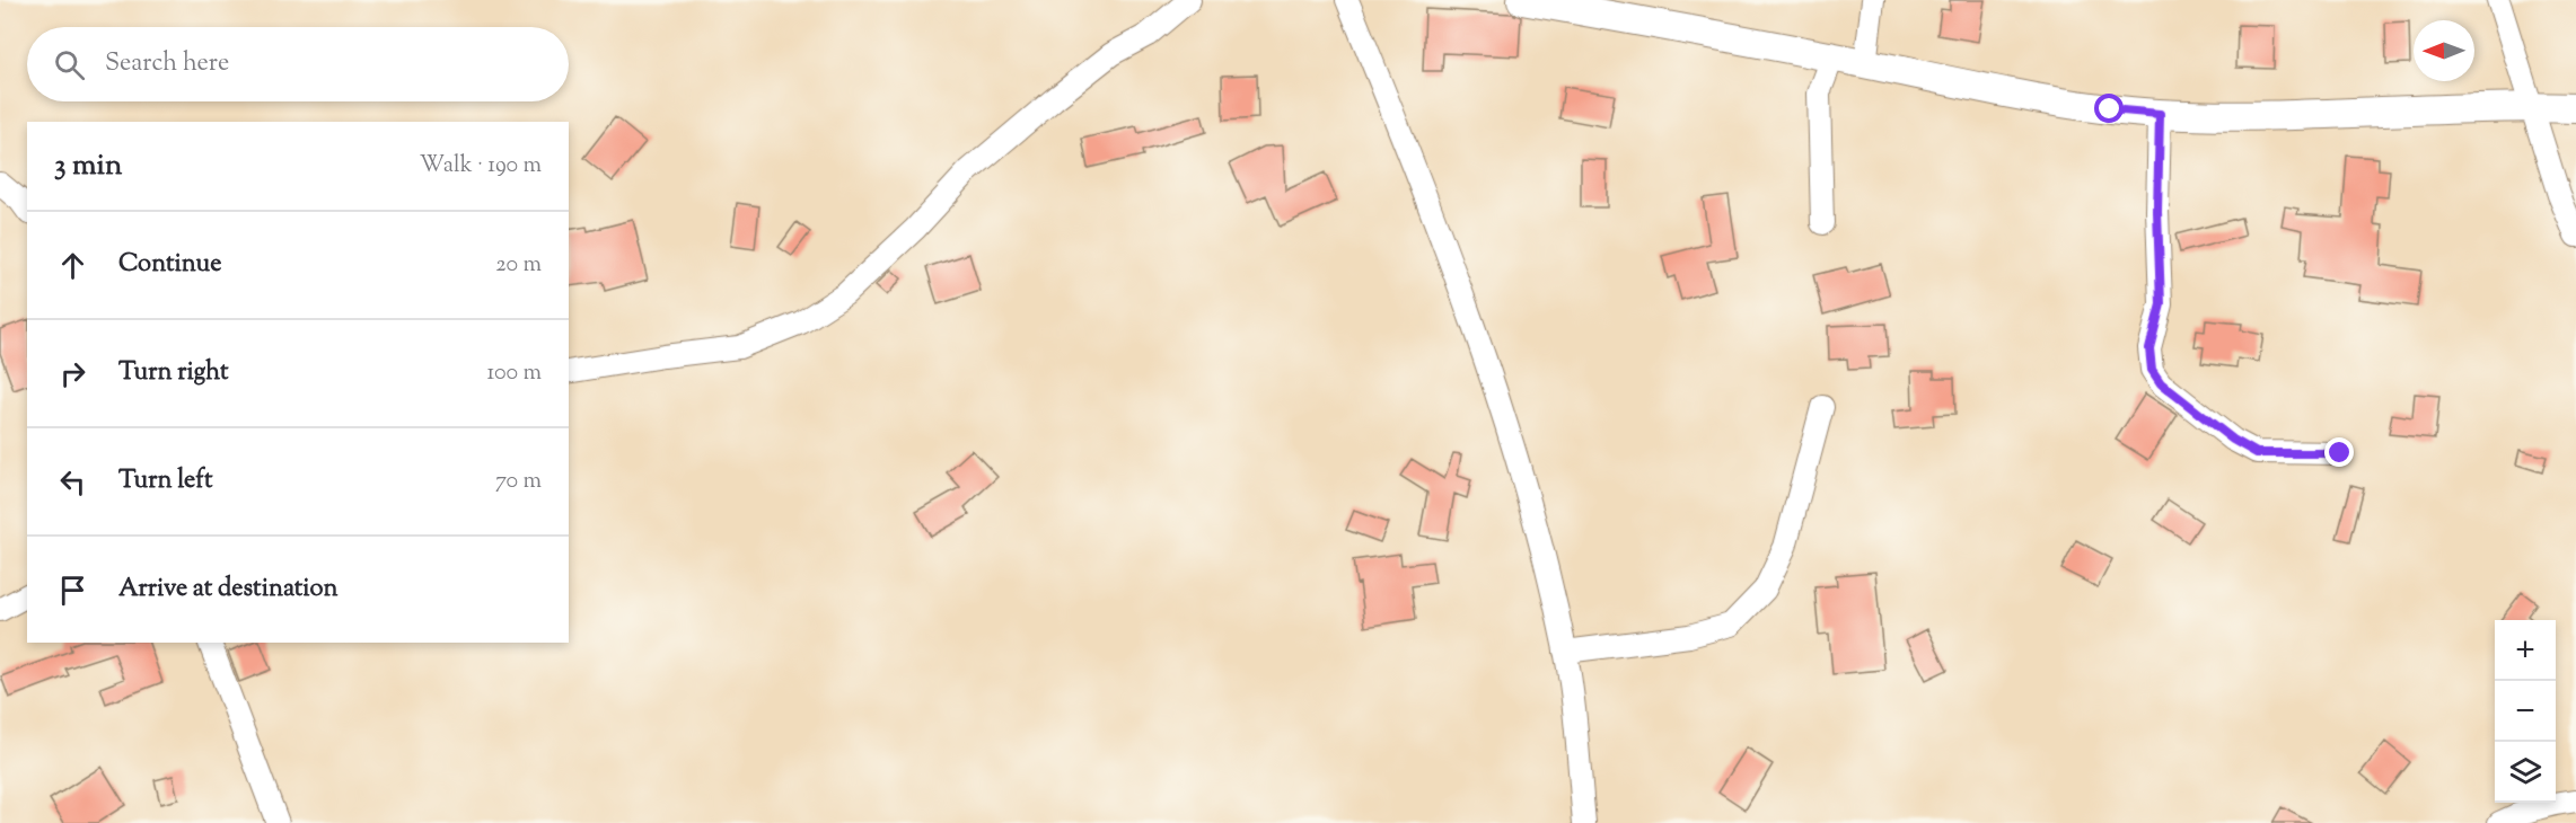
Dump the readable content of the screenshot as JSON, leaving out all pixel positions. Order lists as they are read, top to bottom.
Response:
{
  "north": "left",
  "page": {
    "search": "Search here",
    "heading": ["3 min", "Walk · 190 m"],
    "list": [
      ["Continue", "20 m"],
      ["Turn right", "100 m"],
      ["Turn left", "70 m"],
      "Arrive at destination"
    ],
    "map_buttons": ["+", "−"]
  }
}
